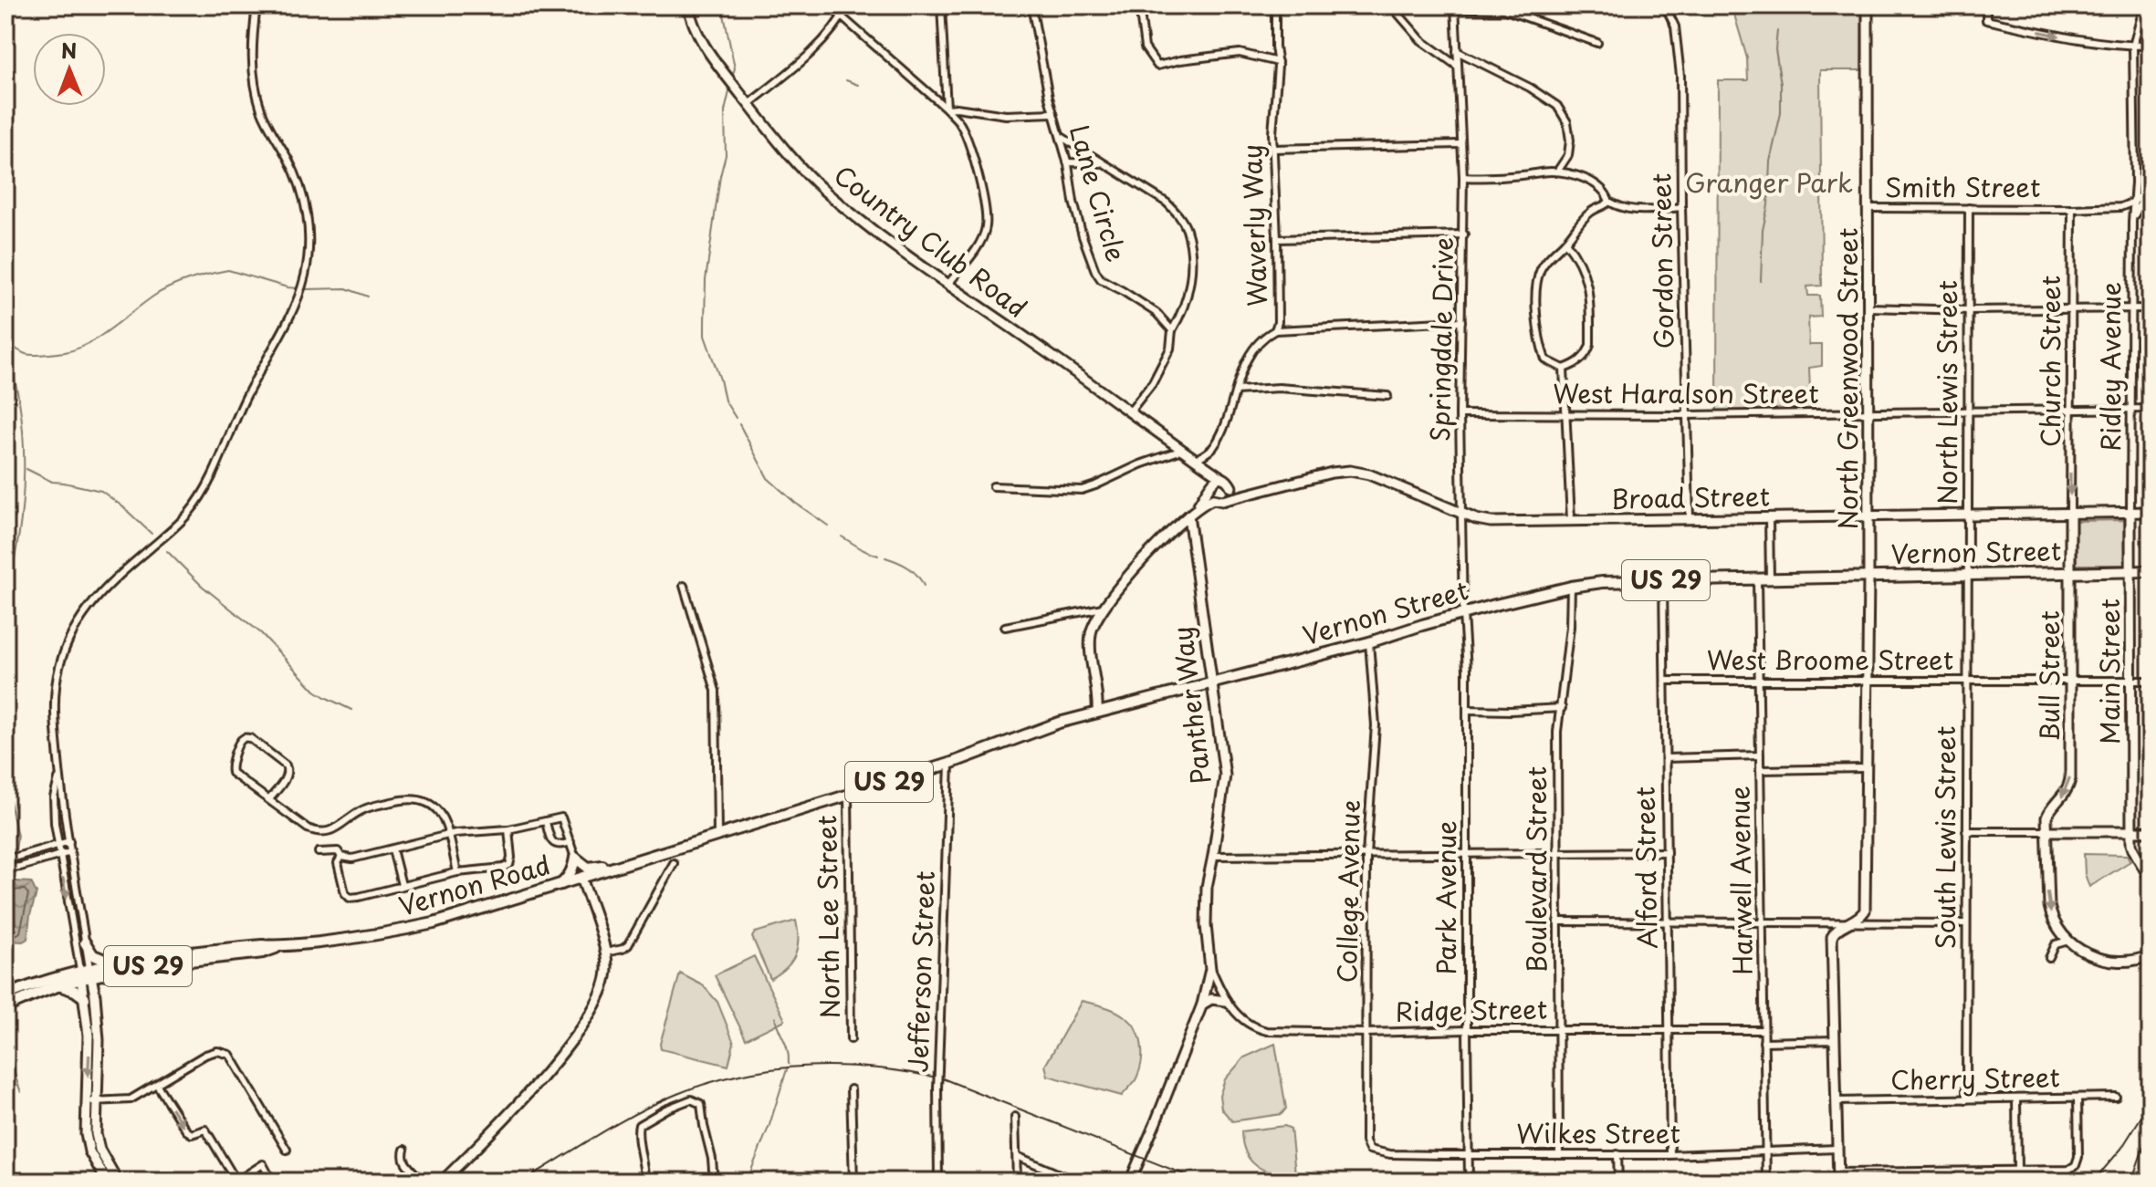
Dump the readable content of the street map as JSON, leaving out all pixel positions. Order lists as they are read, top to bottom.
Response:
{
  "streets": {
    "main road": ["Vernon Street", "US 29", "Vernon Road"],
    "street": [
      "Smith Street",
      "Lane Circle",
      "Waverly Way",
      "Country Club Road",
      "Gordon Street",
      "Springdale Drive",
      "Church Street",
      "Ridley Avenue",
      "North Greenwood Street",
      "North Lewis Street",
      "West Haralson Street",
      "Broad Street",
      "West Broome Street",
      "Main Street",
      "Bull Street",
      "Panther Way",
      "South Lewis Street",
      "Alford Street",
      "Boulevard Street",
      "Harwell Avenue",
      "College Avenue",
      "Park Avenue",
      "North Lee Street",
      "Jefferson Street",
      "Ridge Street",
      "Cherry Street",
      "Wilkes Street"
    ]
  },
  "crossings": [
    ["Smith Street", "Church Street"],
    ["Smith Street", "Ridley Avenue"],
    ["Smith Street", "North Greenwood Street"],
    ["Smith Street", "North Lewis Street"],
    ["Waverly Way", "Country Club Road"],
    ["Country Club Road", "Broad Street"],
    ["Gordon Street", "West Haralson Street"],
    ["Gordon Street", "Broad Street"],
    ["Springdale Drive", "West Haralson Street"],
    ["Springdale Drive", "Broad Street"],
    ["Springdale Drive", "Vernon Street"],
    ["Springdale Drive", "Park Avenue"],
    ["Church Street", "West Haralson Street"],
    ["Church Street", "Broad Street"],
    ["Church Street", "Bull Street"],
    ["Ridley Avenue", "West Haralson Street"],
    ["Ridley Avenue", "Broad Street"],
    ["Ridley Avenue", "Main Street"],
    ["North Greenwood Street", "West Haralson Street"],
    ["North Greenwood Street", "Broad Street"],
    ["North Greenwood Street", "Vernon Street"],
    ["North Greenwood Street", "West Broome Street"],
    ["North Lewis Street", "West Haralson Street"],
    ["North Lewis Street", "Broad Street"],
    ["North Lewis Street", "Vernon Street"],
    ["North Lewis Street", "South Lewis Street"],
    ["Broad Street", "Main Street"],
    ["Broad Street", "Bull Street"],
    ["Vernon Street", "US 29"],
    ["Vernon Street", "Main Street"],
    ["Vernon Street", "Bull Street"],
    ["Vernon Street", "Panther Way"],
    ["Vernon Street", "South Lewis Street"],
    ["Vernon Street", "Alford Street"],
    ["Vernon Street", "Boulevard Street"],
    ["Vernon Street", "Harwell Avenue"],
    ["Vernon Street", "Vernon Road"],
    ["Vernon Street", "College Avenue"],
    ["Vernon Street", "Park Avenue"],
    ["Vernon Street", "North Lee Street"],
    ["Vernon Street", "Jefferson Street"],
    ["US 29", "Main Street"],
    ["West Broome Street", "Main Street"],
    ["West Broome Street", "Bull Street"],
    ["West Broome Street", "South Lewis Street"],
    ["West Broome Street", "Alford Street"],
    ["West Broome Street", "Harwell Avenue"],
    ["Panther Way", "Ridge Street"],
    ["South Lewis Street", "Cherry Street"],
    ["Alford Street", "Ridge Street"],
    ["Alford Street", "Wilkes Street"],
    ["Boulevard Street", "Ridge Street"],
    ["Boulevard Street", "Wilkes Street"],
    ["Harwell Avenue", "Ridge Street"],
    ["Harwell Avenue", "Wilkes Street"],
    ["College Avenue", "Ridge Street"],
    ["College Avenue", "Wilkes Street"],
    ["Park Avenue", "Ridge Street"],
    ["Park Avenue", "Wilkes Street"]
  ],
  "one_way": ["Bull Street"],
  "parks": ["Granger Park"],
  "north": "top"
}
